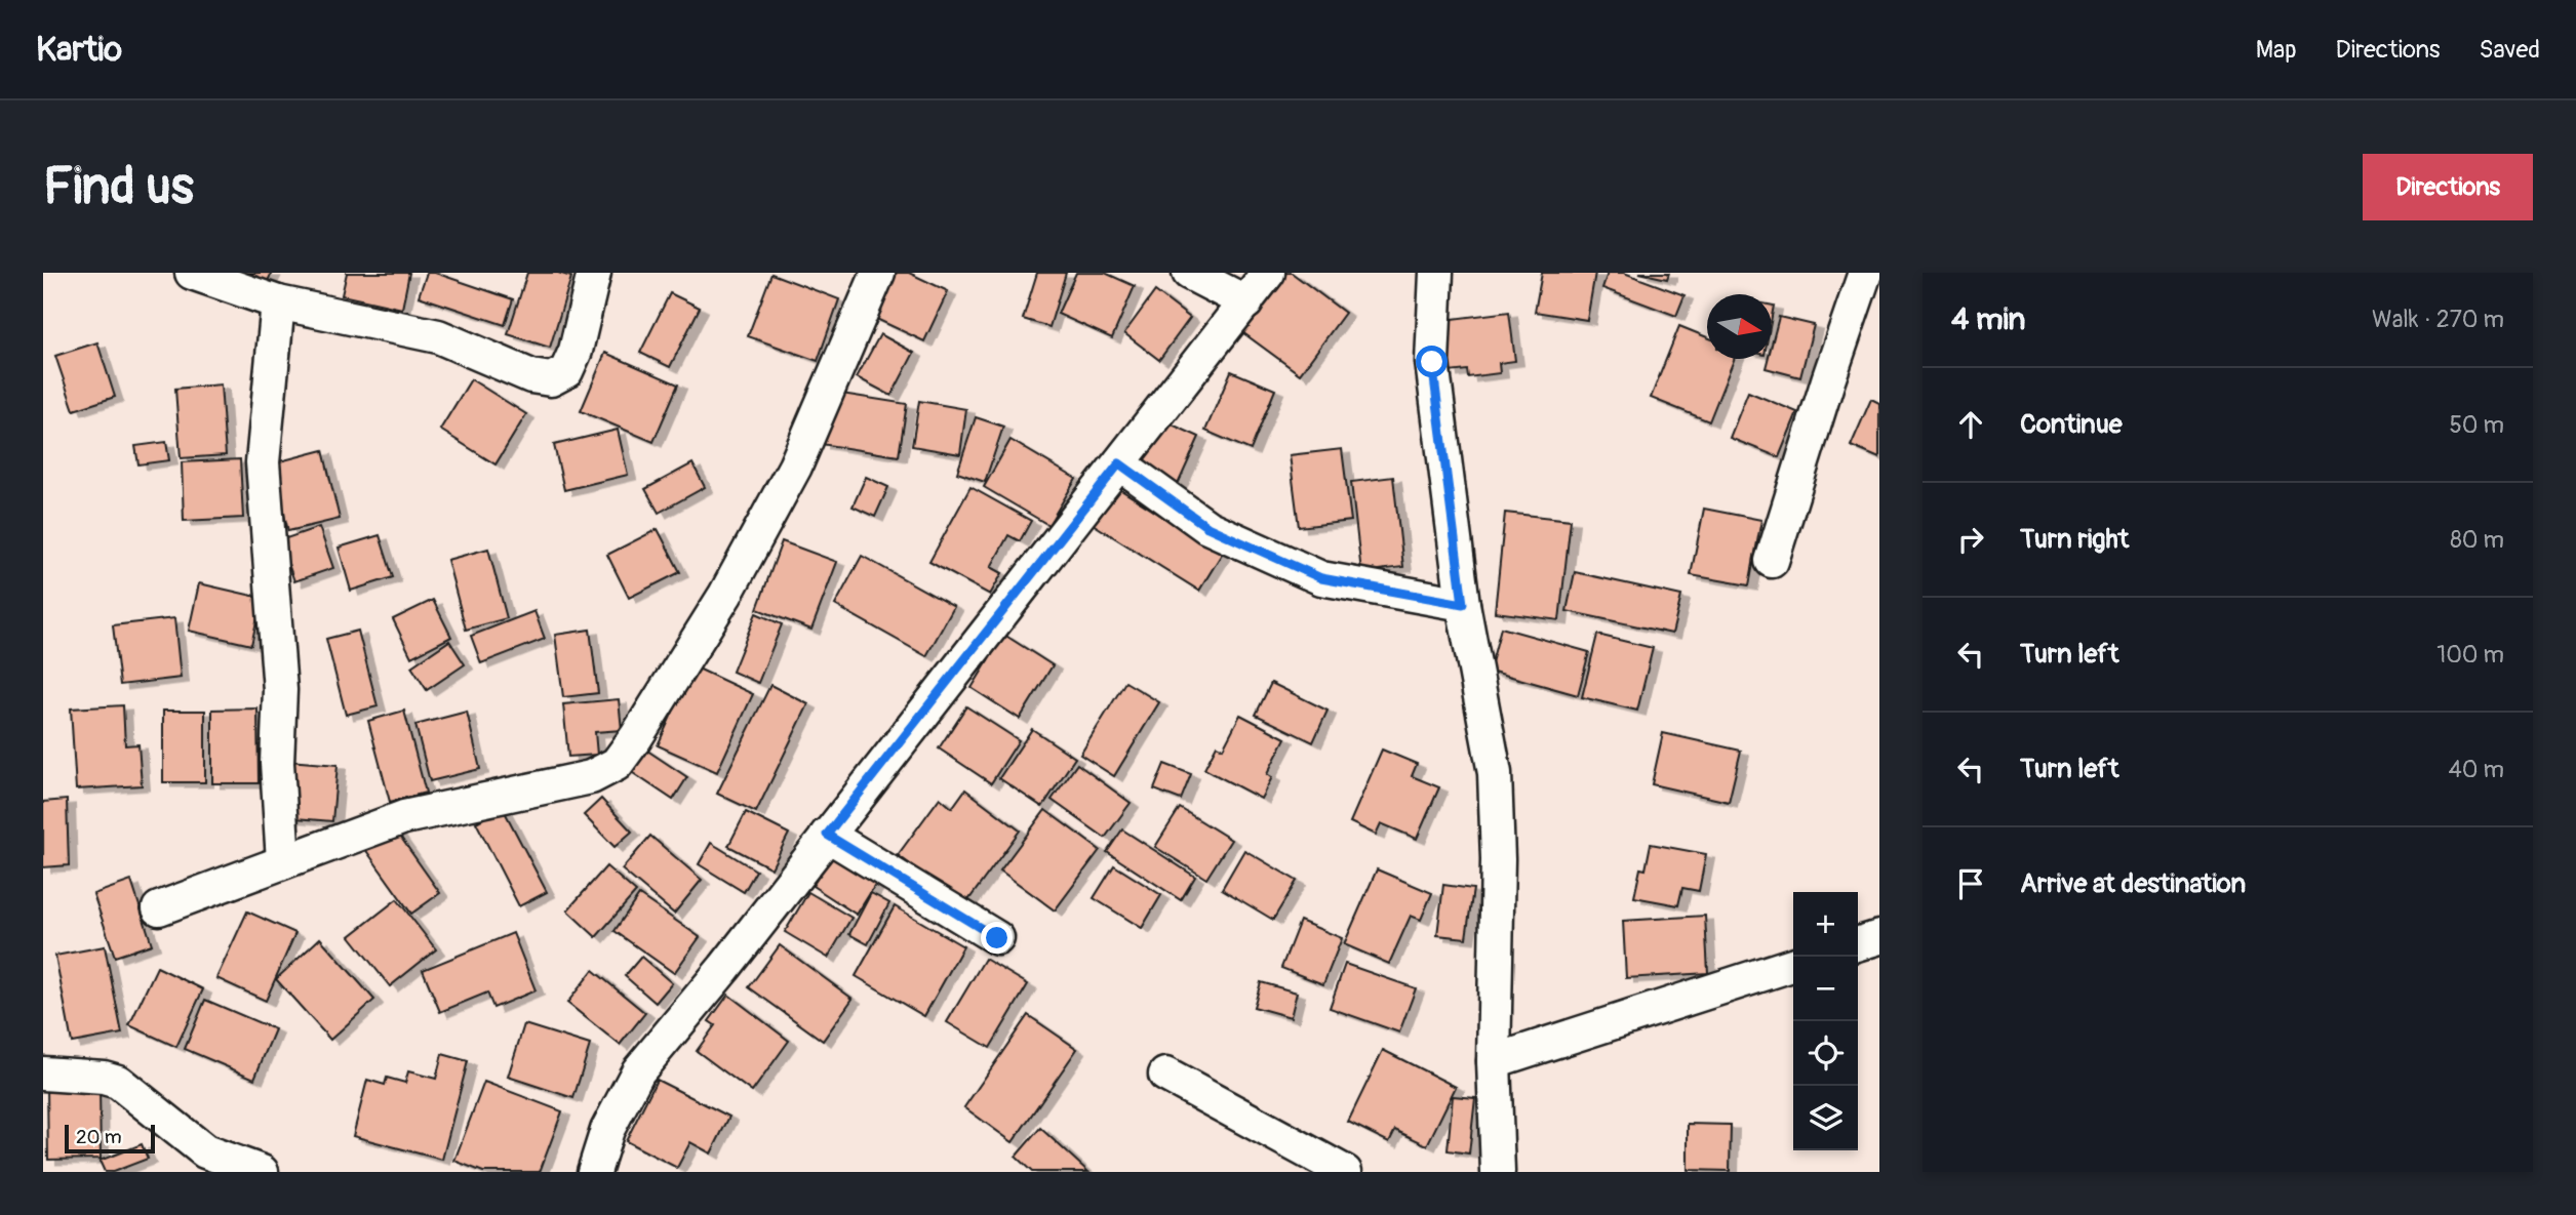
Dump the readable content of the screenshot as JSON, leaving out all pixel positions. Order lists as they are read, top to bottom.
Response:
{
  "scale_bar": "20 m",
  "north": "right",
  "page": {
    "header": "Kartio",
    "nav": ["Map", "Directions", "Saved"],
    "buttons": "Directions",
    "title": "Find us",
    "heading": ["4 min", "Walk · 270 m"],
    "list": [
      ["Continue", "50 m"],
      ["Turn right", "80 m"],
      ["Turn left", "100 m"],
      ["Turn left", "40 m"],
      "Arrive at destination"
    ],
    "map_buttons": ["+", "−"],
    "scale": "20 m"
  }
}
